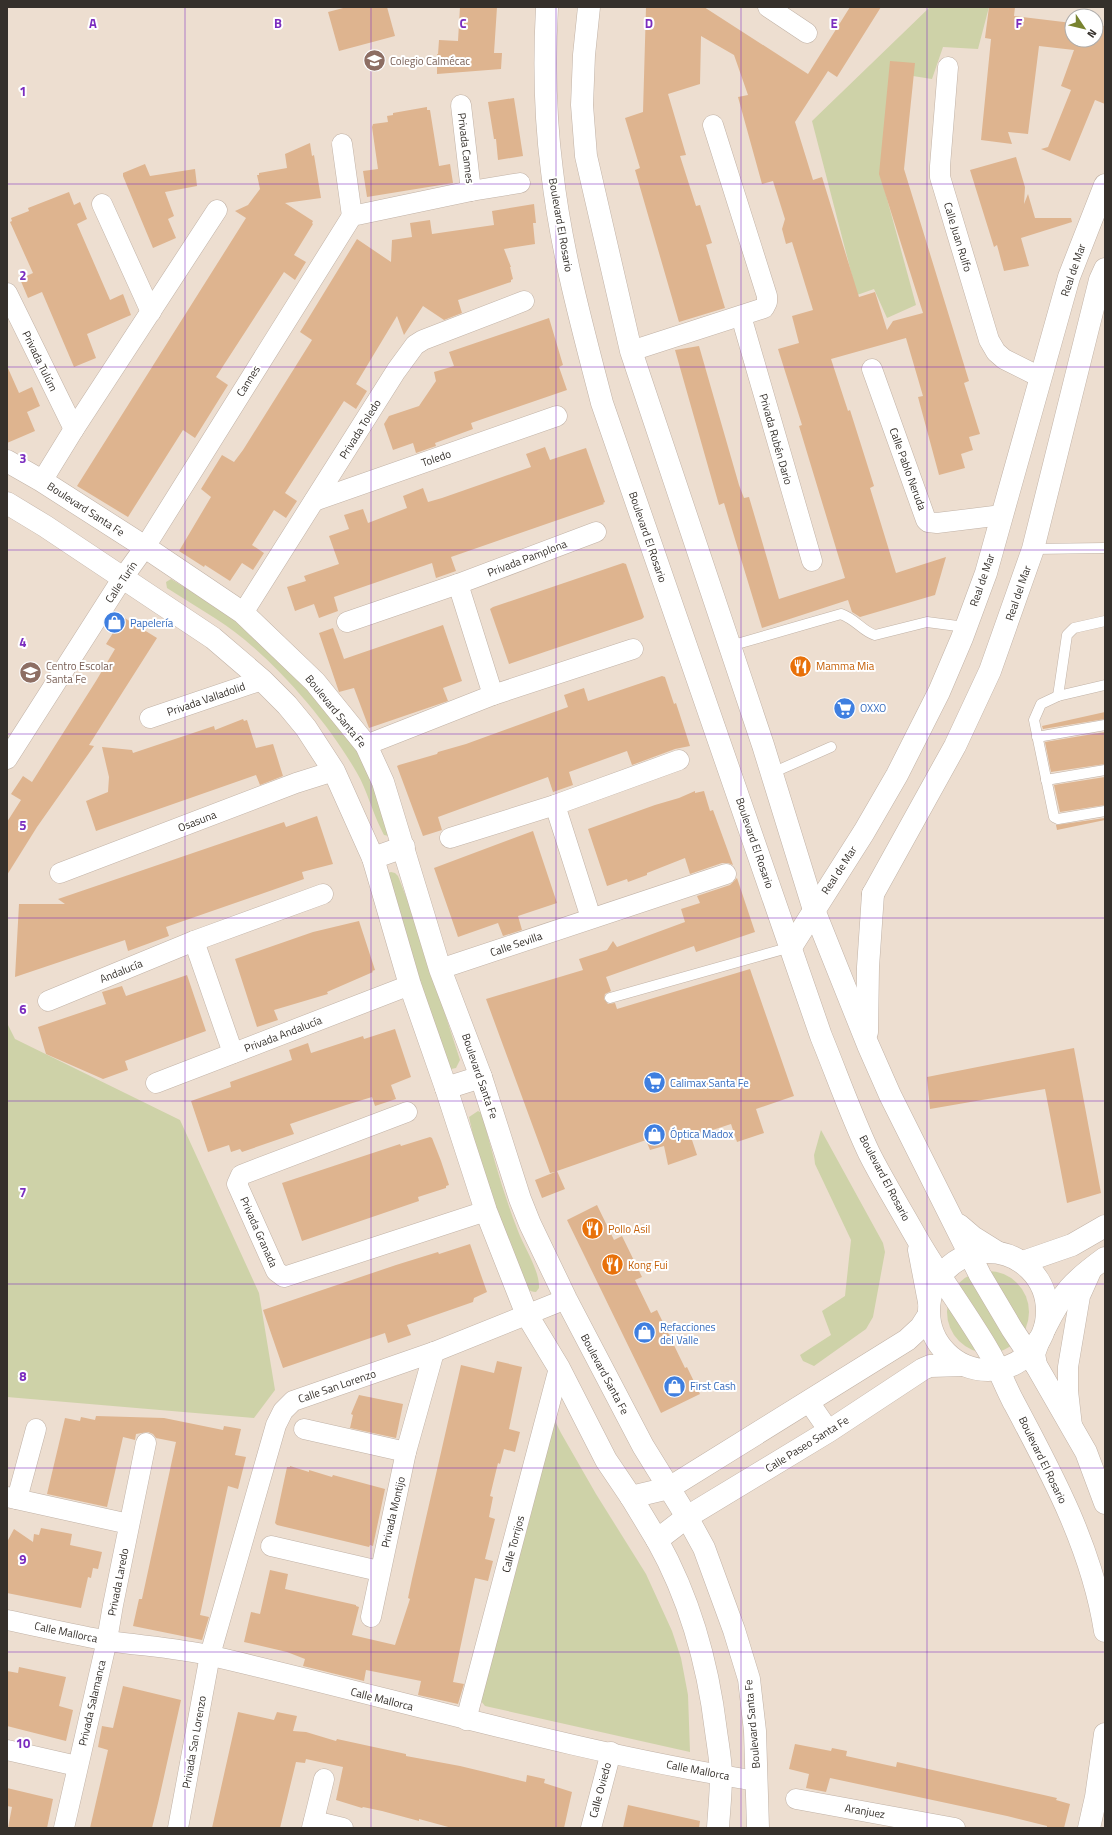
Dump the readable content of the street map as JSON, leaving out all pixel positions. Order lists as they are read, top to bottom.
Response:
{
  "streets": {
    "main road": [
      "Boulevard El Rosario",
      "Real de Mar",
      "Boulevard Santa Fe",
      "Real del Mar",
      "Calle Paseo Santa Fe"
    ],
    "street": [
      "Privada Cannes",
      "Calle Juan Rulfo",
      "Privada Tulúm",
      "Cannes",
      "Privada Toledo",
      "Privada Rubén Dario",
      "Toledo",
      "Calle Pablo Neruda",
      "Privada Pamplona",
      "Calle Turín",
      "Privada Valladolid",
      "Osasuna",
      "Calle Sevilla",
      "Andalucía",
      "Privada Andalucía",
      "Privada Granada",
      "Calle San Lorenzo",
      "Privada Montijo",
      "Calle Torrijos",
      "Privada Laredo",
      "Calle Mallorca",
      "Privada Salamanca",
      "Privada San Lorenzo",
      "Calle Oviedo",
      "Aranjuez"
    ]
  },
  "crossings": [
    ["Boulevard El Rosario", "Real de Mar"],
    ["Boulevard El Rosario", "Calle Paseo Santa Fe"],
    ["Calle Juan Rulfo", "Real de Mar"],
    ["Real de Mar", "Calle Pablo Neruda"],
    ["Cannes", "Boulevard Santa Fe"],
    ["Cannes", "Calle Turín"],
    ["Privada Toledo", "Toledo"],
    ["Privada Toledo", "Boulevard Santa Fe"],
    ["Boulevard Santa Fe", "Calle Turín"],
    ["Boulevard Santa Fe", "Calle Sevilla"],
    ["Boulevard Santa Fe", "Calle San Lorenzo"],
    ["Boulevard Santa Fe", "Calle Paseo Santa Fe"],
    ["Boulevard Santa Fe", "Calle Mallorca"],
    ["Calle San Lorenzo", "Privada Montijo"],
    ["Calle San Lorenzo", "Calle Mallorca"],
    ["Calle San Lorenzo", "Privada San Lorenzo"],
    ["Calle Torrijos", "Calle Mallorca"],
    ["Privada Laredo", "Calle Mallorca"],
    ["Privada Laredo", "Privada Salamanca"],
    ["Calle Mallorca", "Privada Salamanca"],
    ["Calle Mallorca", "Privada San Lorenzo"],
    ["Calle Mallorca", "Calle Oviedo"]
  ],
  "places": {
    "school or university": ["Colegio Calmécac", "Centro Escolar Santa Fe"],
    "shop": [
      "Papelería",
      "Óptica Madox",
      "Refacciones del Valle",
      "First Cash"
    ],
    "restaurant": ["Mamma Mia", "Pollo Asil", "Kong Fui"],
    "supermarket": ["OXXO", "Calimax Santa Fe"]
  },
  "north": "bottom right",
  "grid": {
    "columns": [
      "A",
      "B",
      "C",
      "D",
      "E",
      "F"
    ],
    "rows": [
      "1",
      "2",
      "3",
      "4",
      "5",
      "6",
      "7",
      "8",
      "9",
      "10"
    ]
  }
}
